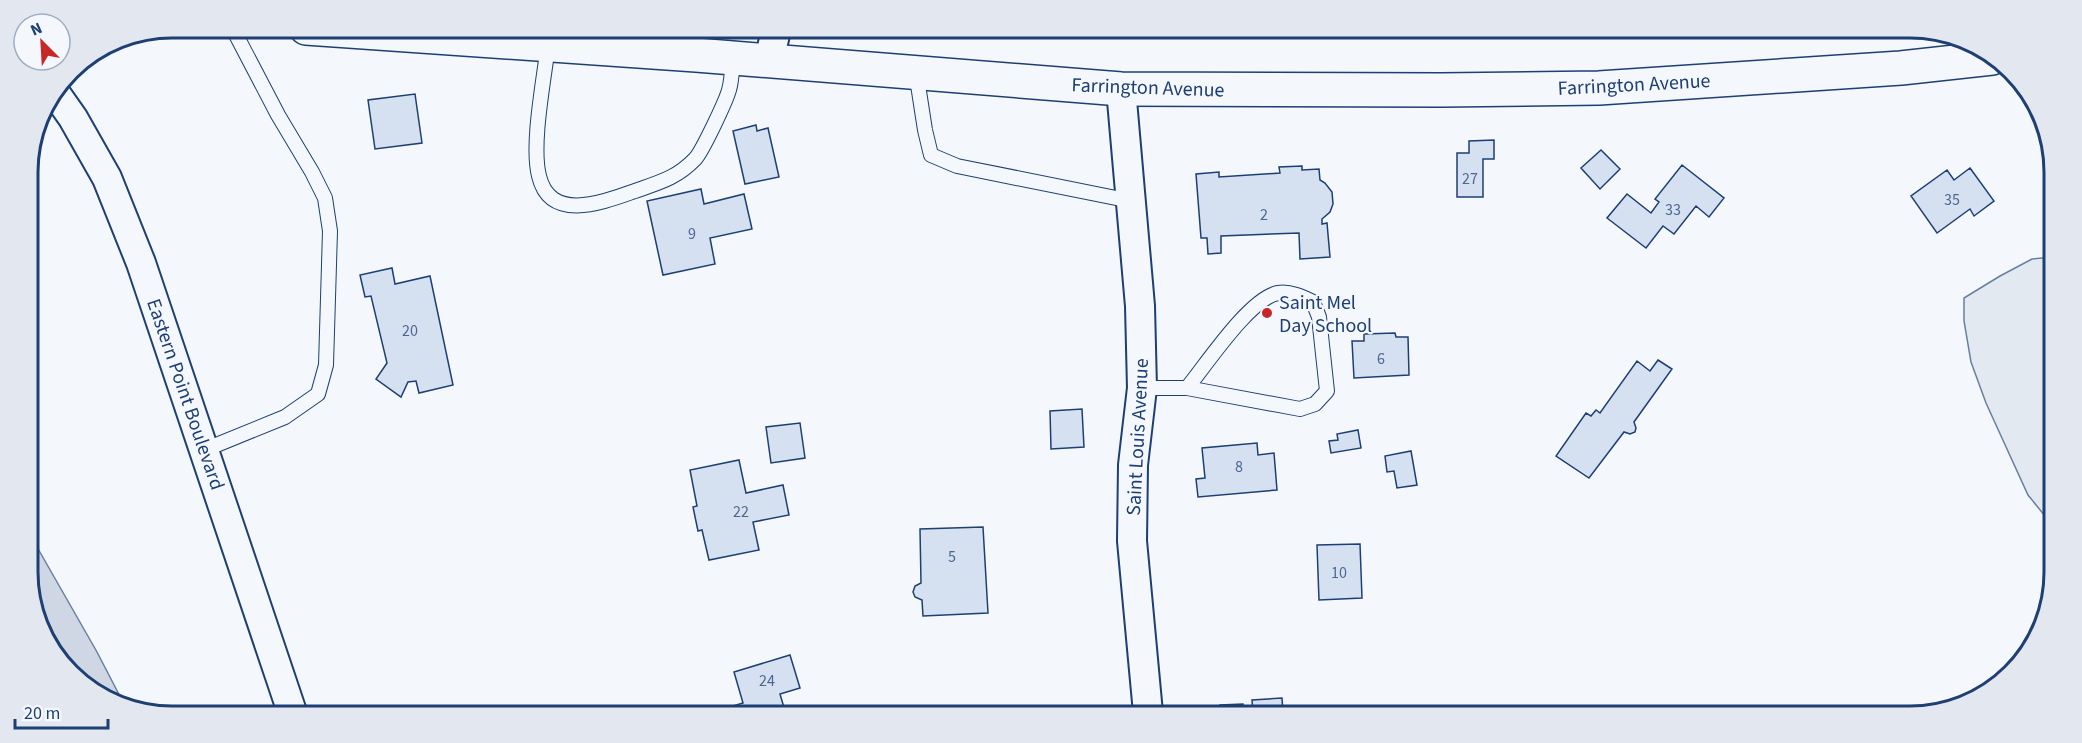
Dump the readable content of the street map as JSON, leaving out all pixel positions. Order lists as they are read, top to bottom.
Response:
{
  "streets": {
    "main road": ["Farrington Avenue"],
    "street": ["Eastern Point Boulevard", "Saint Louis Avenue"]
  },
  "crossings": [
    ["Farrington Avenue", "Saint Louis Avenue"]
  ],
  "places": ["Saint Mel Day School"],
  "house_numbers": [
    "27",
    "35",
    "33",
    "2",
    "9",
    "20",
    "6",
    "8",
    "22",
    "5",
    "10",
    "24"
  ],
  "scale_bar": "20 m",
  "north": "top left"
}
